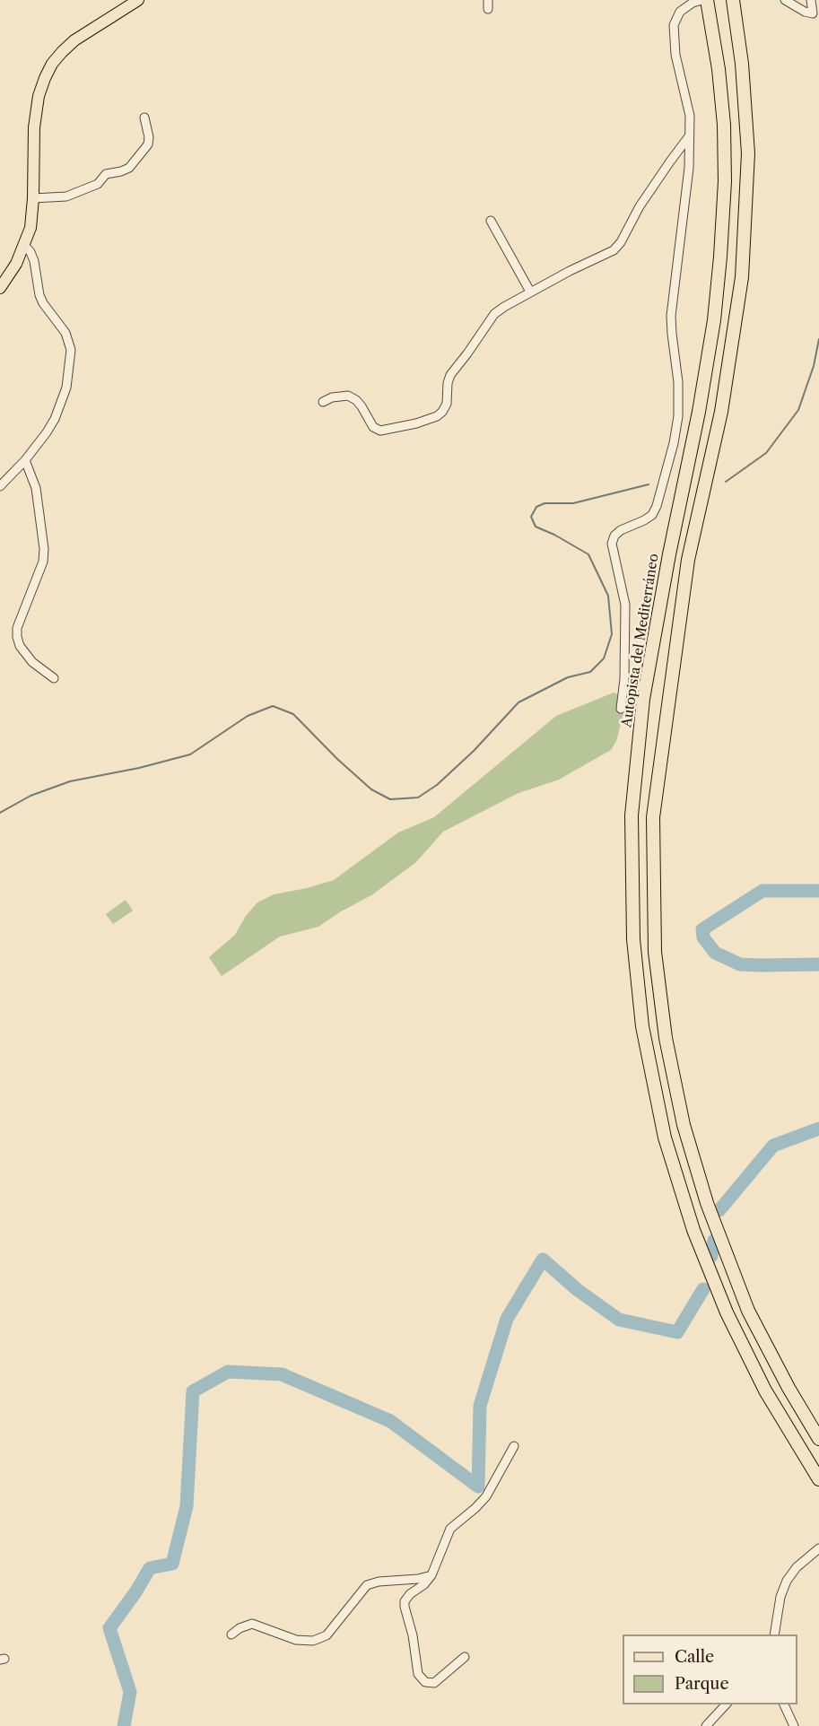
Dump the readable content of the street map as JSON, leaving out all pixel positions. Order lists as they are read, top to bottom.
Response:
{
  "streets": {
    "highway": ["Autopista del Mediterráneo"]
  },
  "legend": ["Calle", "Parque"]
}
